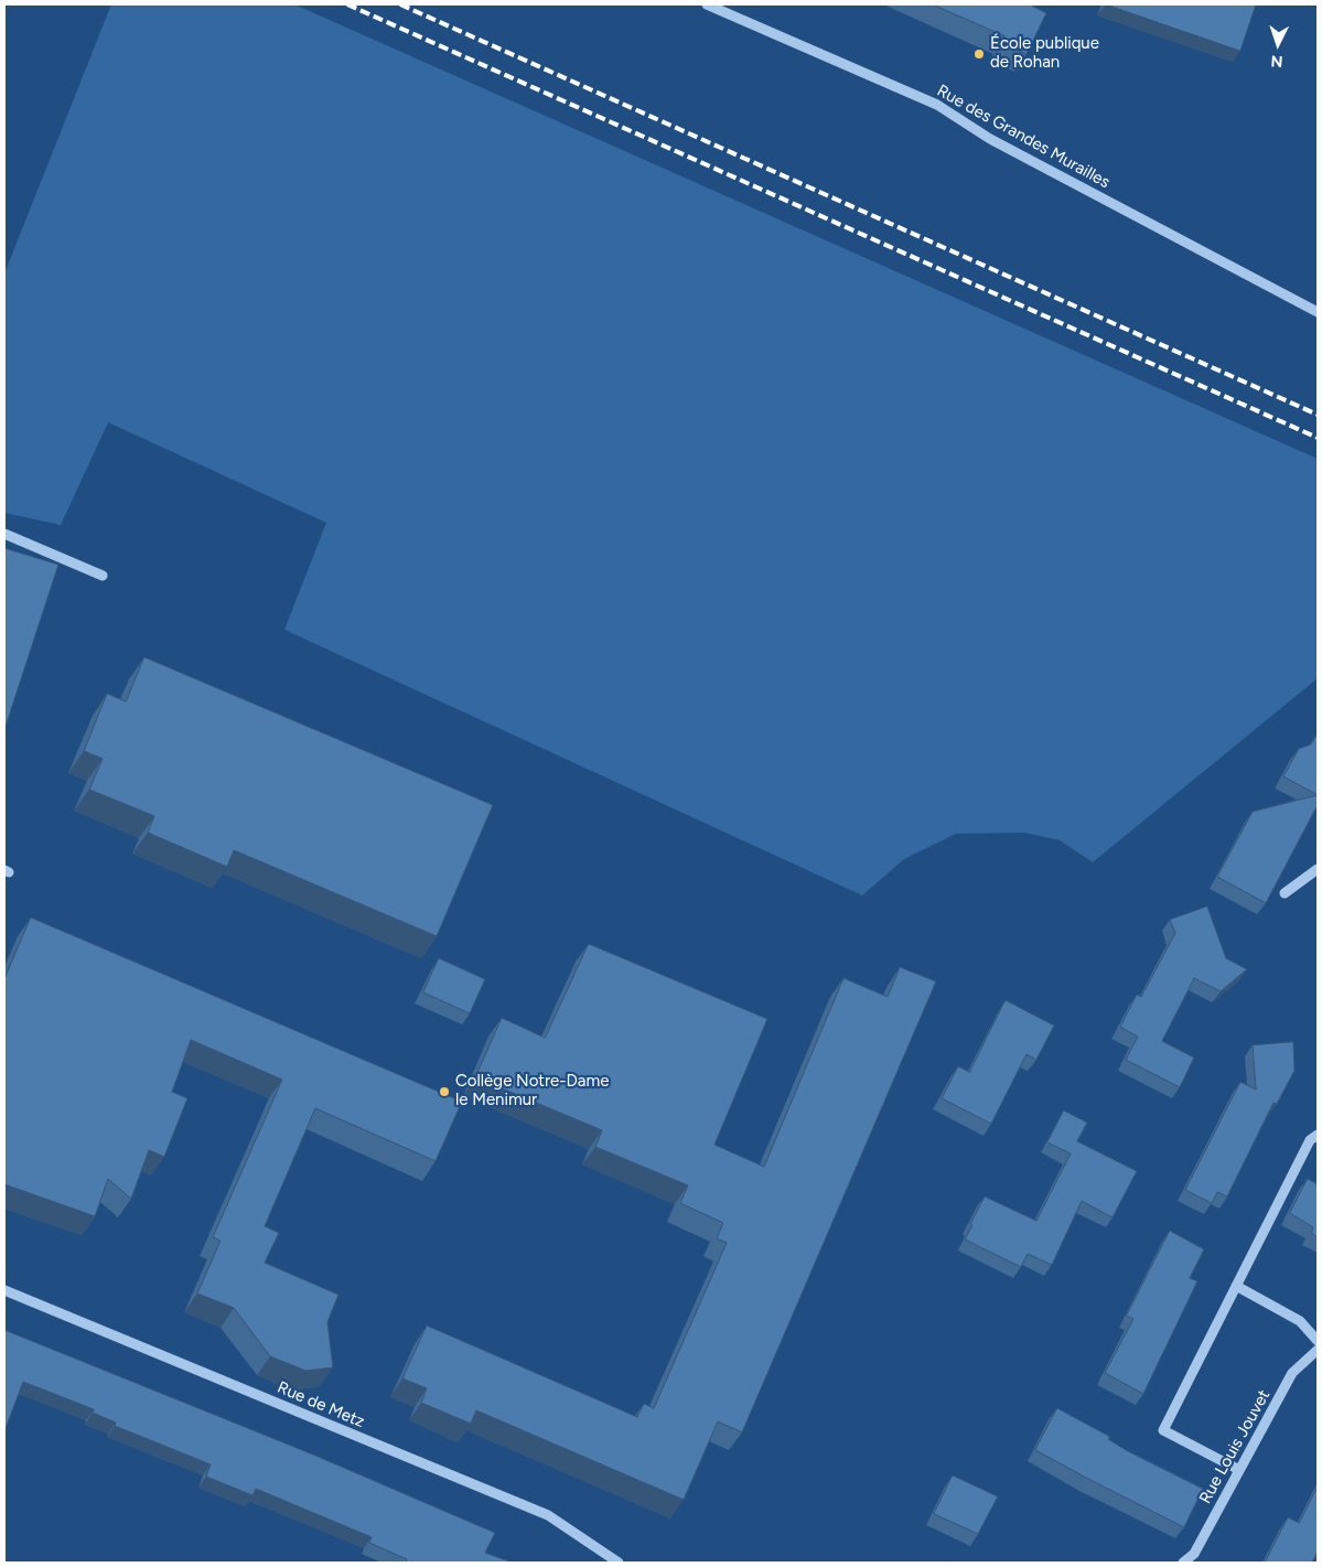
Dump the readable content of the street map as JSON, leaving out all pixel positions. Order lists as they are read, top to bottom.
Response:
{
  "streets": {
    "street": ["Rue des Grandes Murailles", "Rue de Metz", "Rue Louis Jouvet"]
  },
  "places": ["École publique de Rohan", "Collège Notre-Dame le Menimur"],
  "north": "bottom"
}
